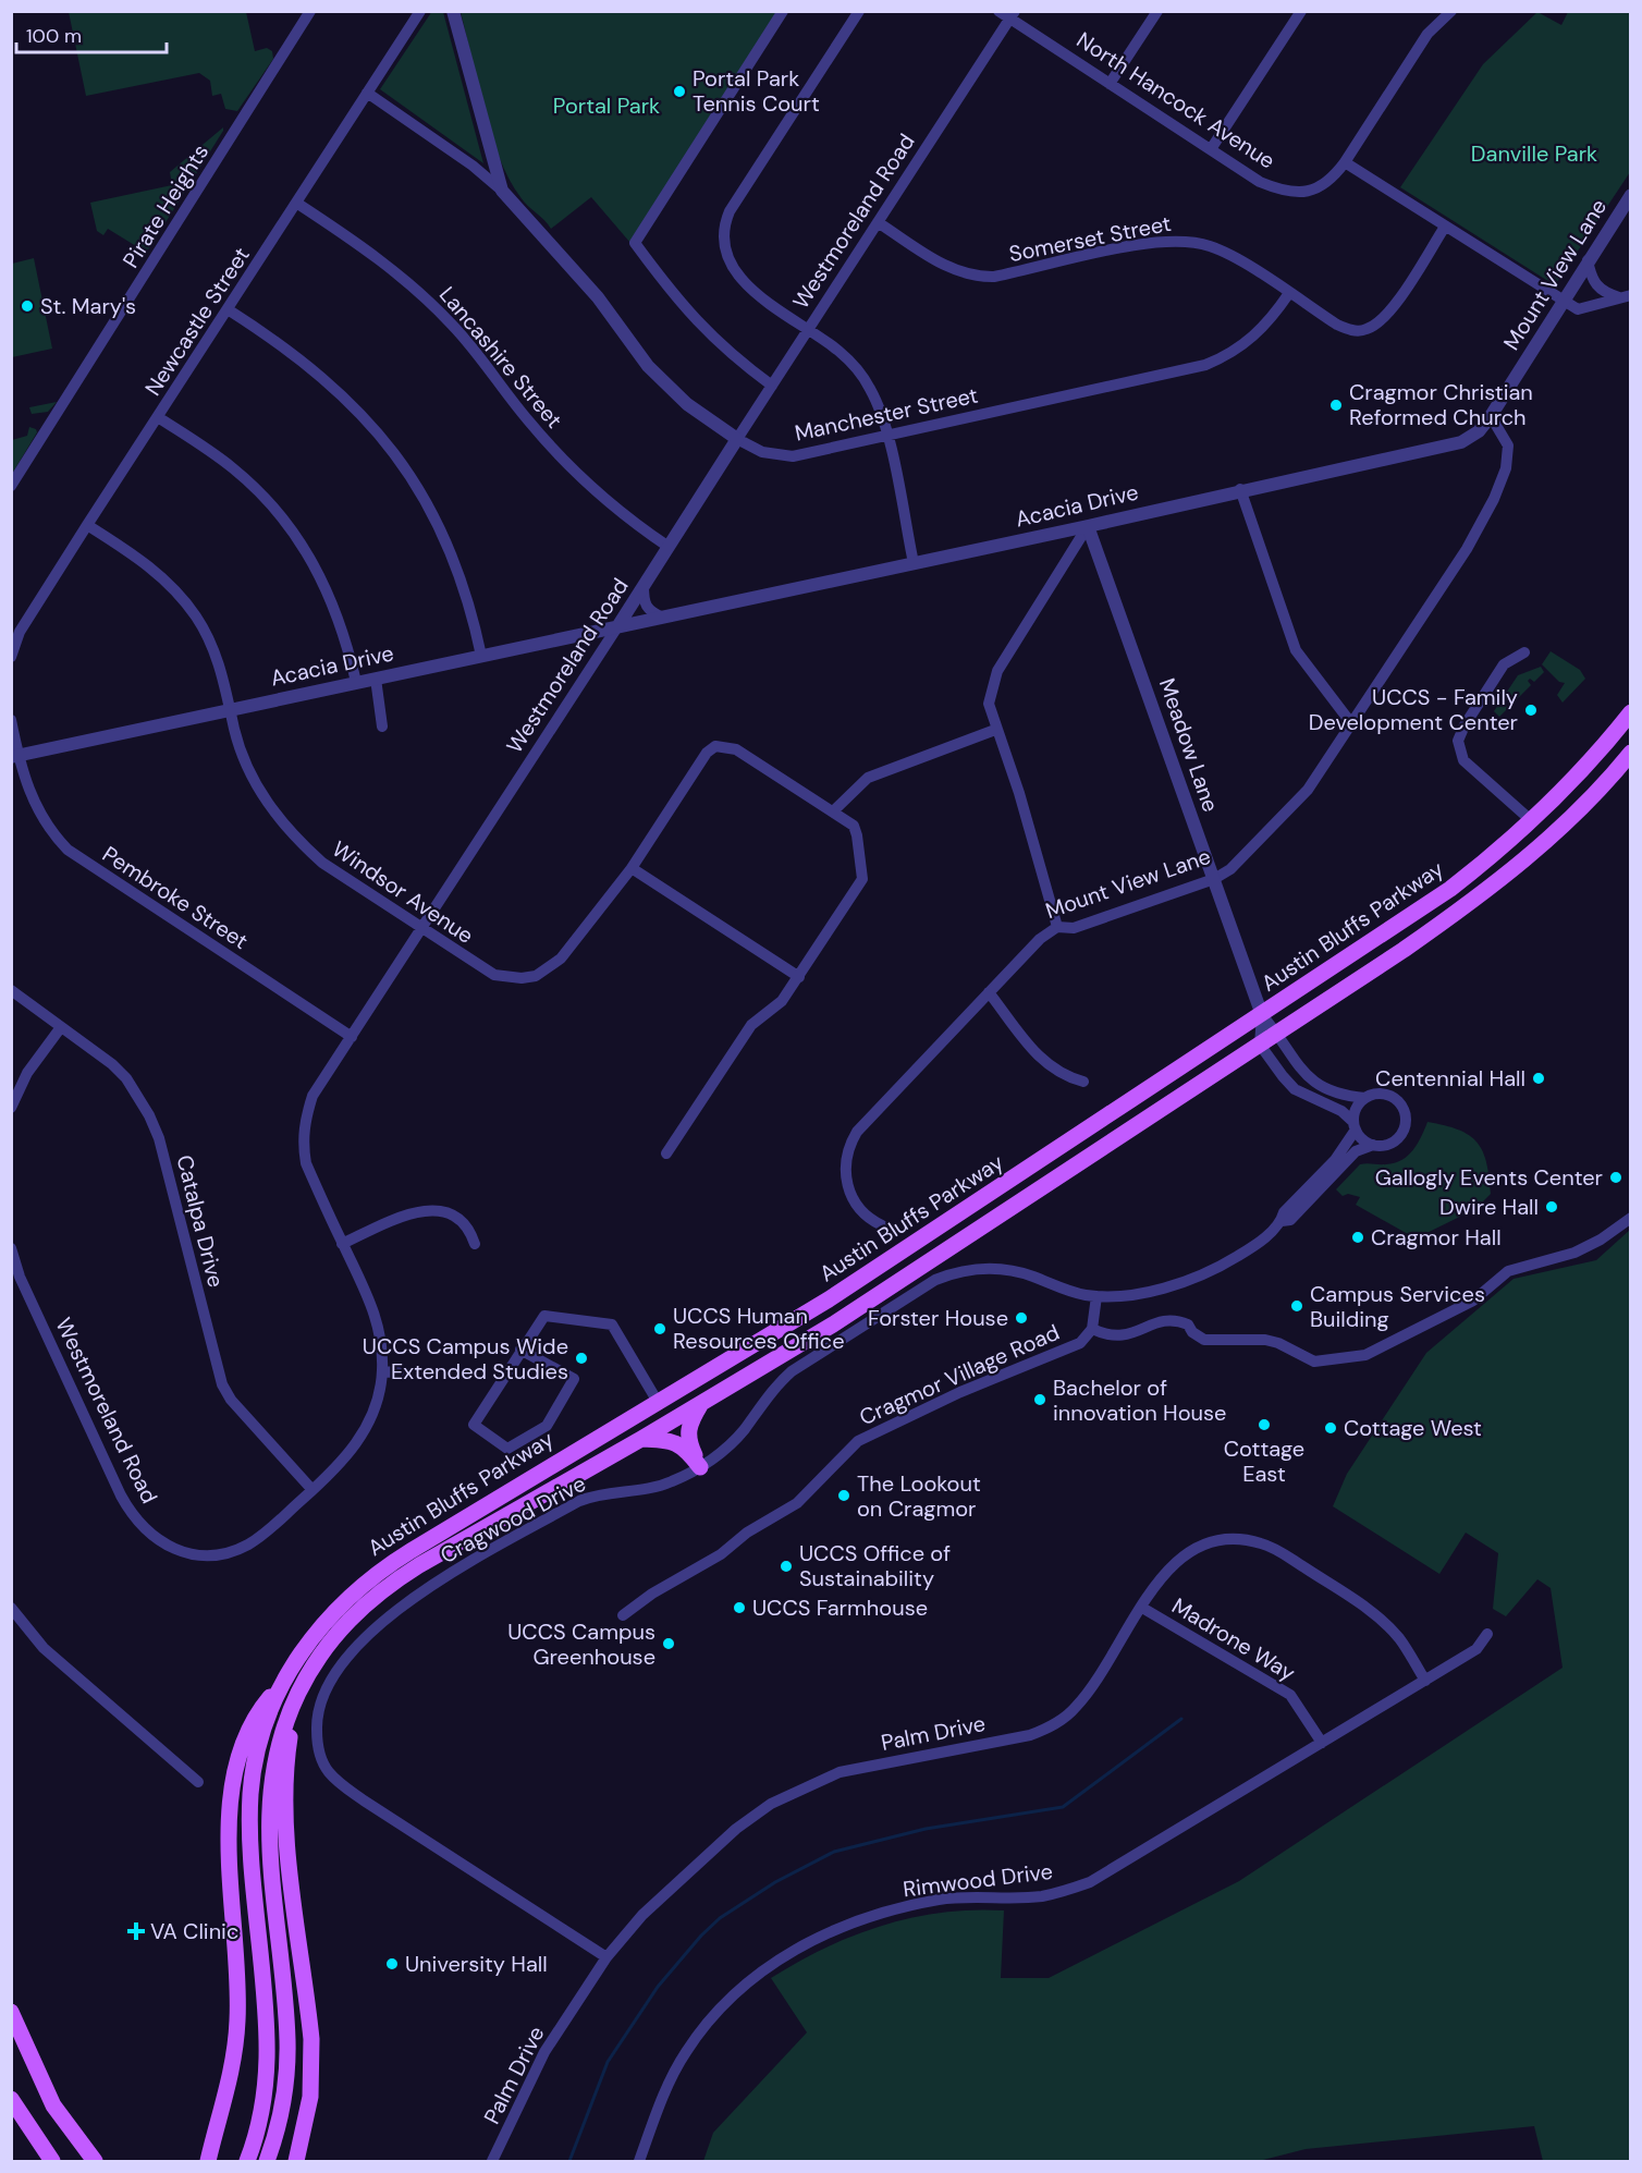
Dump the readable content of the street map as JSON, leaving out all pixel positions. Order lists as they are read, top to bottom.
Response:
{
  "streets": {
    "main road": ["Austin Bluffs Parkway"],
    "street": [
      "North Hancock Avenue",
      "Pirate Heights",
      "Westmoreland Road",
      "Somerset Street",
      "Mount View Lane",
      "Newcastle Street",
      "Lancashire Street",
      "Manchester Street",
      "Acacia Drive",
      "Meadow Lane",
      "Windsor Avenue",
      "Pembroke Street",
      "Catalpa Drive",
      "Cragmor Village Road",
      "Cragwood Drive",
      "Madrone Way",
      "Palm Drive",
      "Rimwood Drive"
    ]
  },
  "crossings": [
    ["North Hancock Avenue", "Westmoreland Road"],
    ["Westmoreland Road", "Somerset Street"],
    ["Westmoreland Road", "Lancashire Street"],
    ["Westmoreland Road", "Manchester Street"],
    ["Westmoreland Road", "Acacia Drive"],
    ["Westmoreland Road", "Windsor Avenue"],
    ["Westmoreland Road", "Pembroke Street"],
    ["Westmoreland Road", "Catalpa Drive"],
    ["Somerset Street", "Manchester Street"],
    ["Mount View Lane", "Acacia Drive"],
    ["Mount View Lane", "Meadow Lane"],
    ["Newcastle Street", "Lancashire Street"],
    ["Newcastle Street", "Manchester Street"],
    ["Newcastle Street", "Windsor Avenue"],
    ["Acacia Drive", "Meadow Lane"],
    ["Acacia Drive", "Windsor Avenue"],
    ["Acacia Drive", "Pembroke Street"],
    ["Meadow Lane", "Austin Bluffs Parkway"],
    ["Meadow Lane", "Cragwood Drive"],
    ["Cragwood Drive", "Palm Drive"],
    ["Madrone Way", "Palm Drive"],
    ["Madrone Way", "Rimwood Drive"],
    ["Palm Drive", "Rimwood Drive"]
  ],
  "parks": ["Portal Park", "Danville Park"],
  "places": {
    "other": [
      "Portal Park Tennis Court",
      "St. Mary's",
      "Cragmor Christian Reformed Church",
      "UCCS - Family Development Center",
      "Centennial Hall",
      "Gallogly Events Center",
      "Dwire Hall",
      "Cragmor Hall",
      "Campus Services Building",
      "Forster House",
      "UCCS Human Resources Office",
      "UCCS Campus Wide Extended Studies",
      "Bachelor of innovation House",
      "Cottage East",
      "Cottage West",
      "The Lookout on Cragmor",
      "UCCS Office of Sustainability",
      "UCCS Farmhouse",
      "UCCS Campus Greenhouse",
      "University Hall"
    ],
    "health": ["VA Clinic"]
  },
  "scale_bar": "100 m"
}
